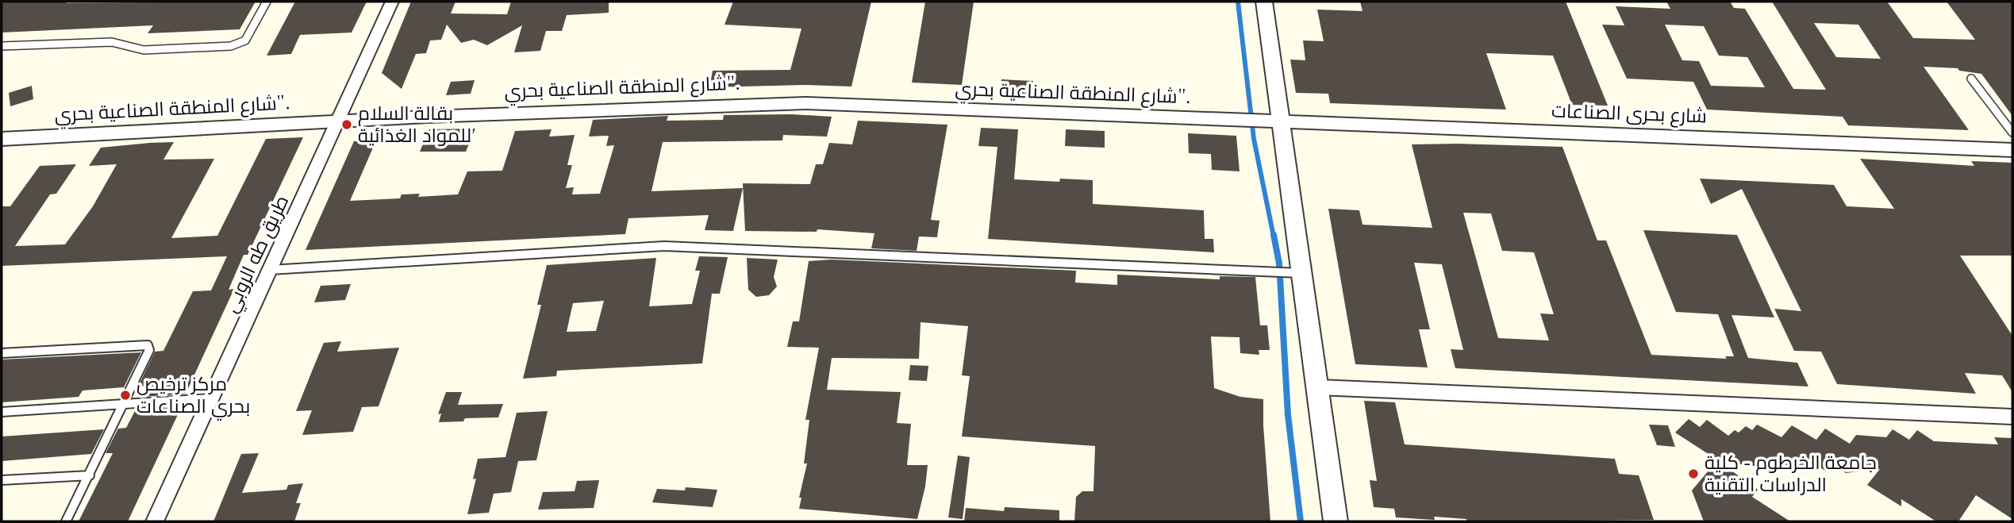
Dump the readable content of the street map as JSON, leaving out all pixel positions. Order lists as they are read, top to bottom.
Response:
{
  "streets": {
    "street": ["شارع المنطقة الصناعية بحري\".", "شارع بحرى الصناعات", "طريق طه الروبي"]
  },
  "crossings": [
    ["شارع المنطقة الصناعية بحري\".", "شارع بحرى الصناعات"],
    ["شارع المنطقة الصناعية بحري\".", "طريق طه الروبي"]
  ],
  "places": ["بقالة السلام للمواد الغذائية", "مركز ترخيص بحري الصناعات", "جامعة الخرطوم - كلية الدراسات التقنية"]
}
